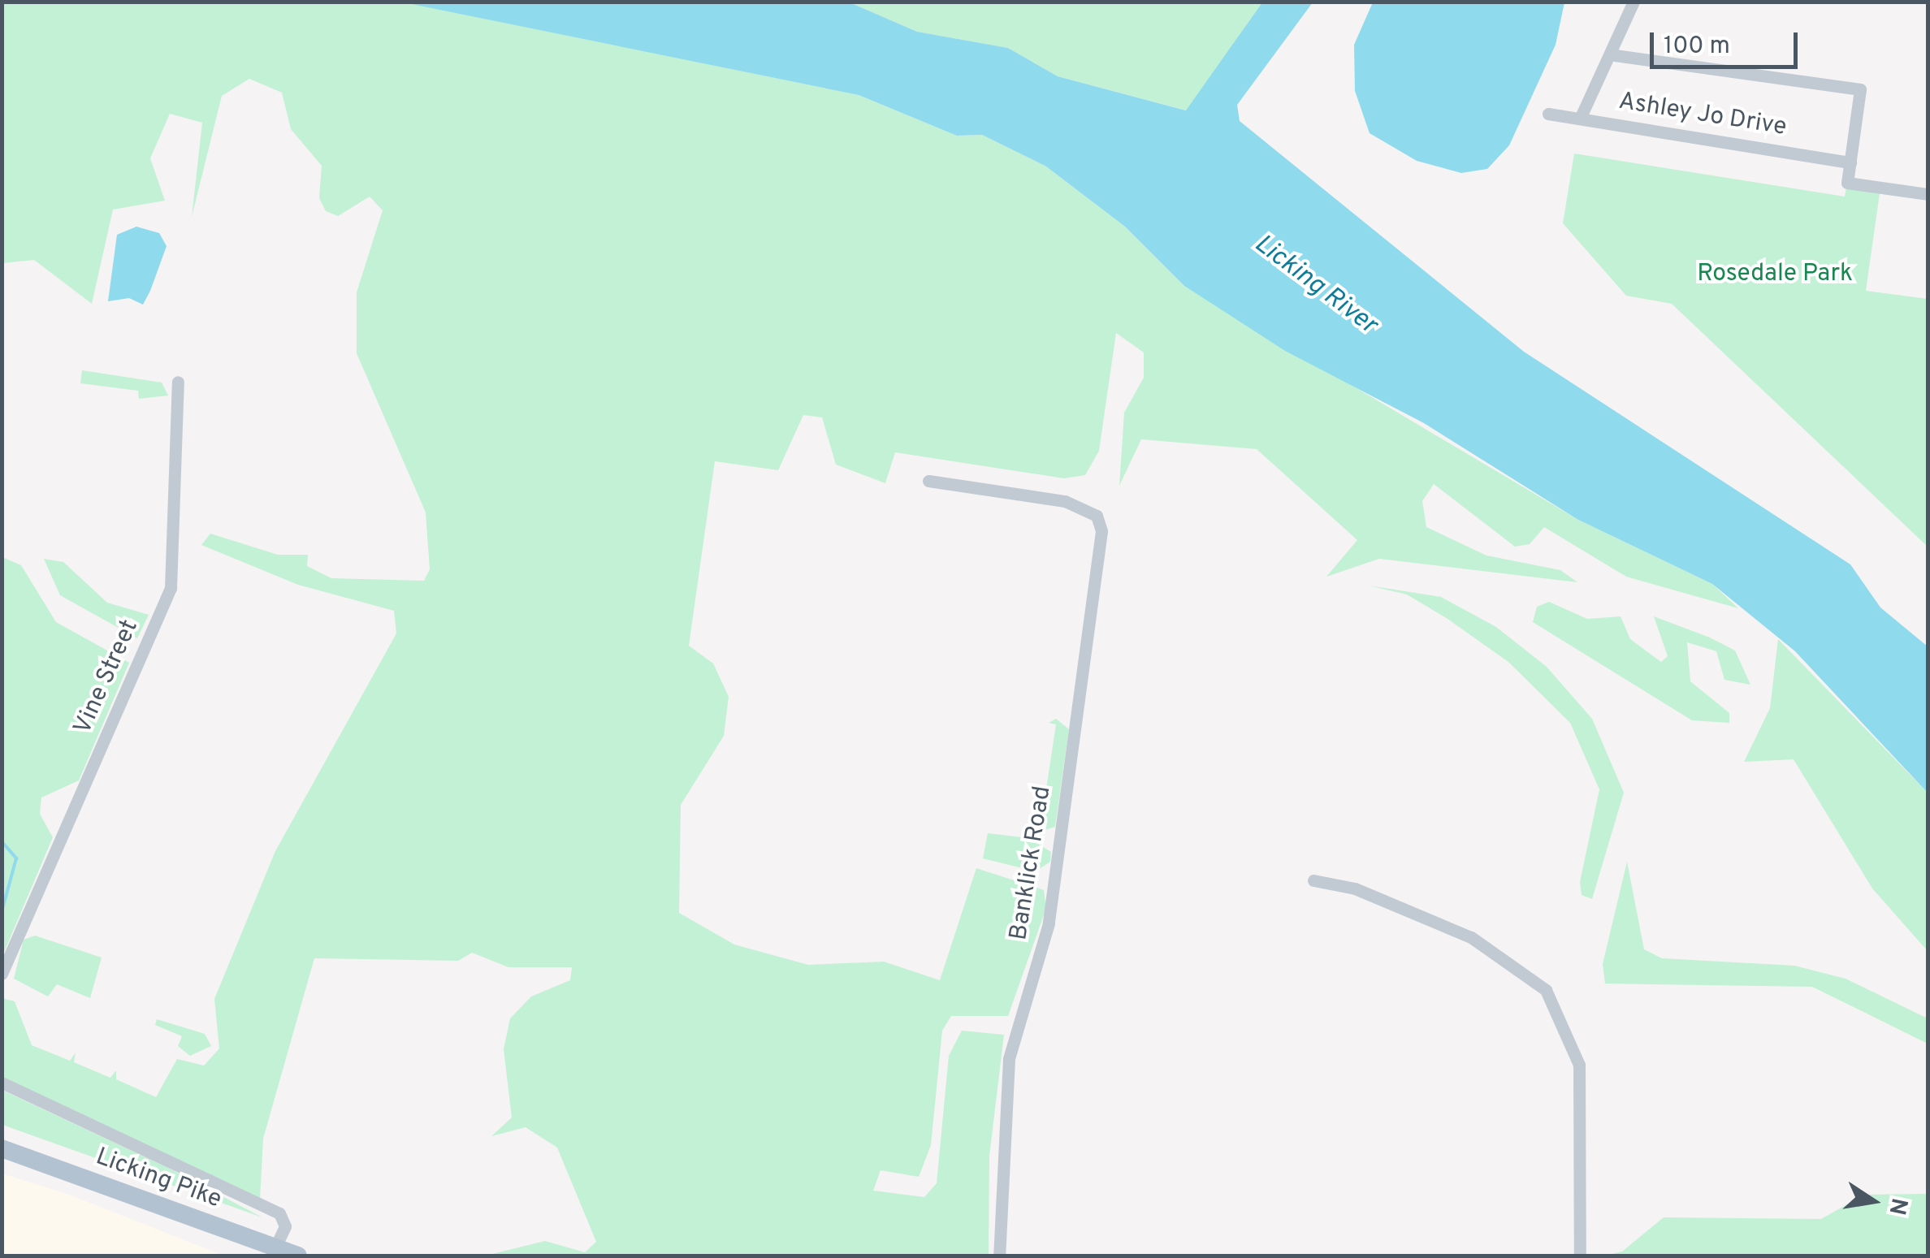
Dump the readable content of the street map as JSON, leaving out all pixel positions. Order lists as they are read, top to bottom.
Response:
{
  "streets": {
    "main road": ["Licking Pike"],
    "street": ["Ashley Jo Drive", "Vine Street", "Banklick Road"]
  },
  "water": ["Licking River"],
  "parks": ["Rosedale Park"],
  "scale_bar": "100 m",
  "north": "right"
}
